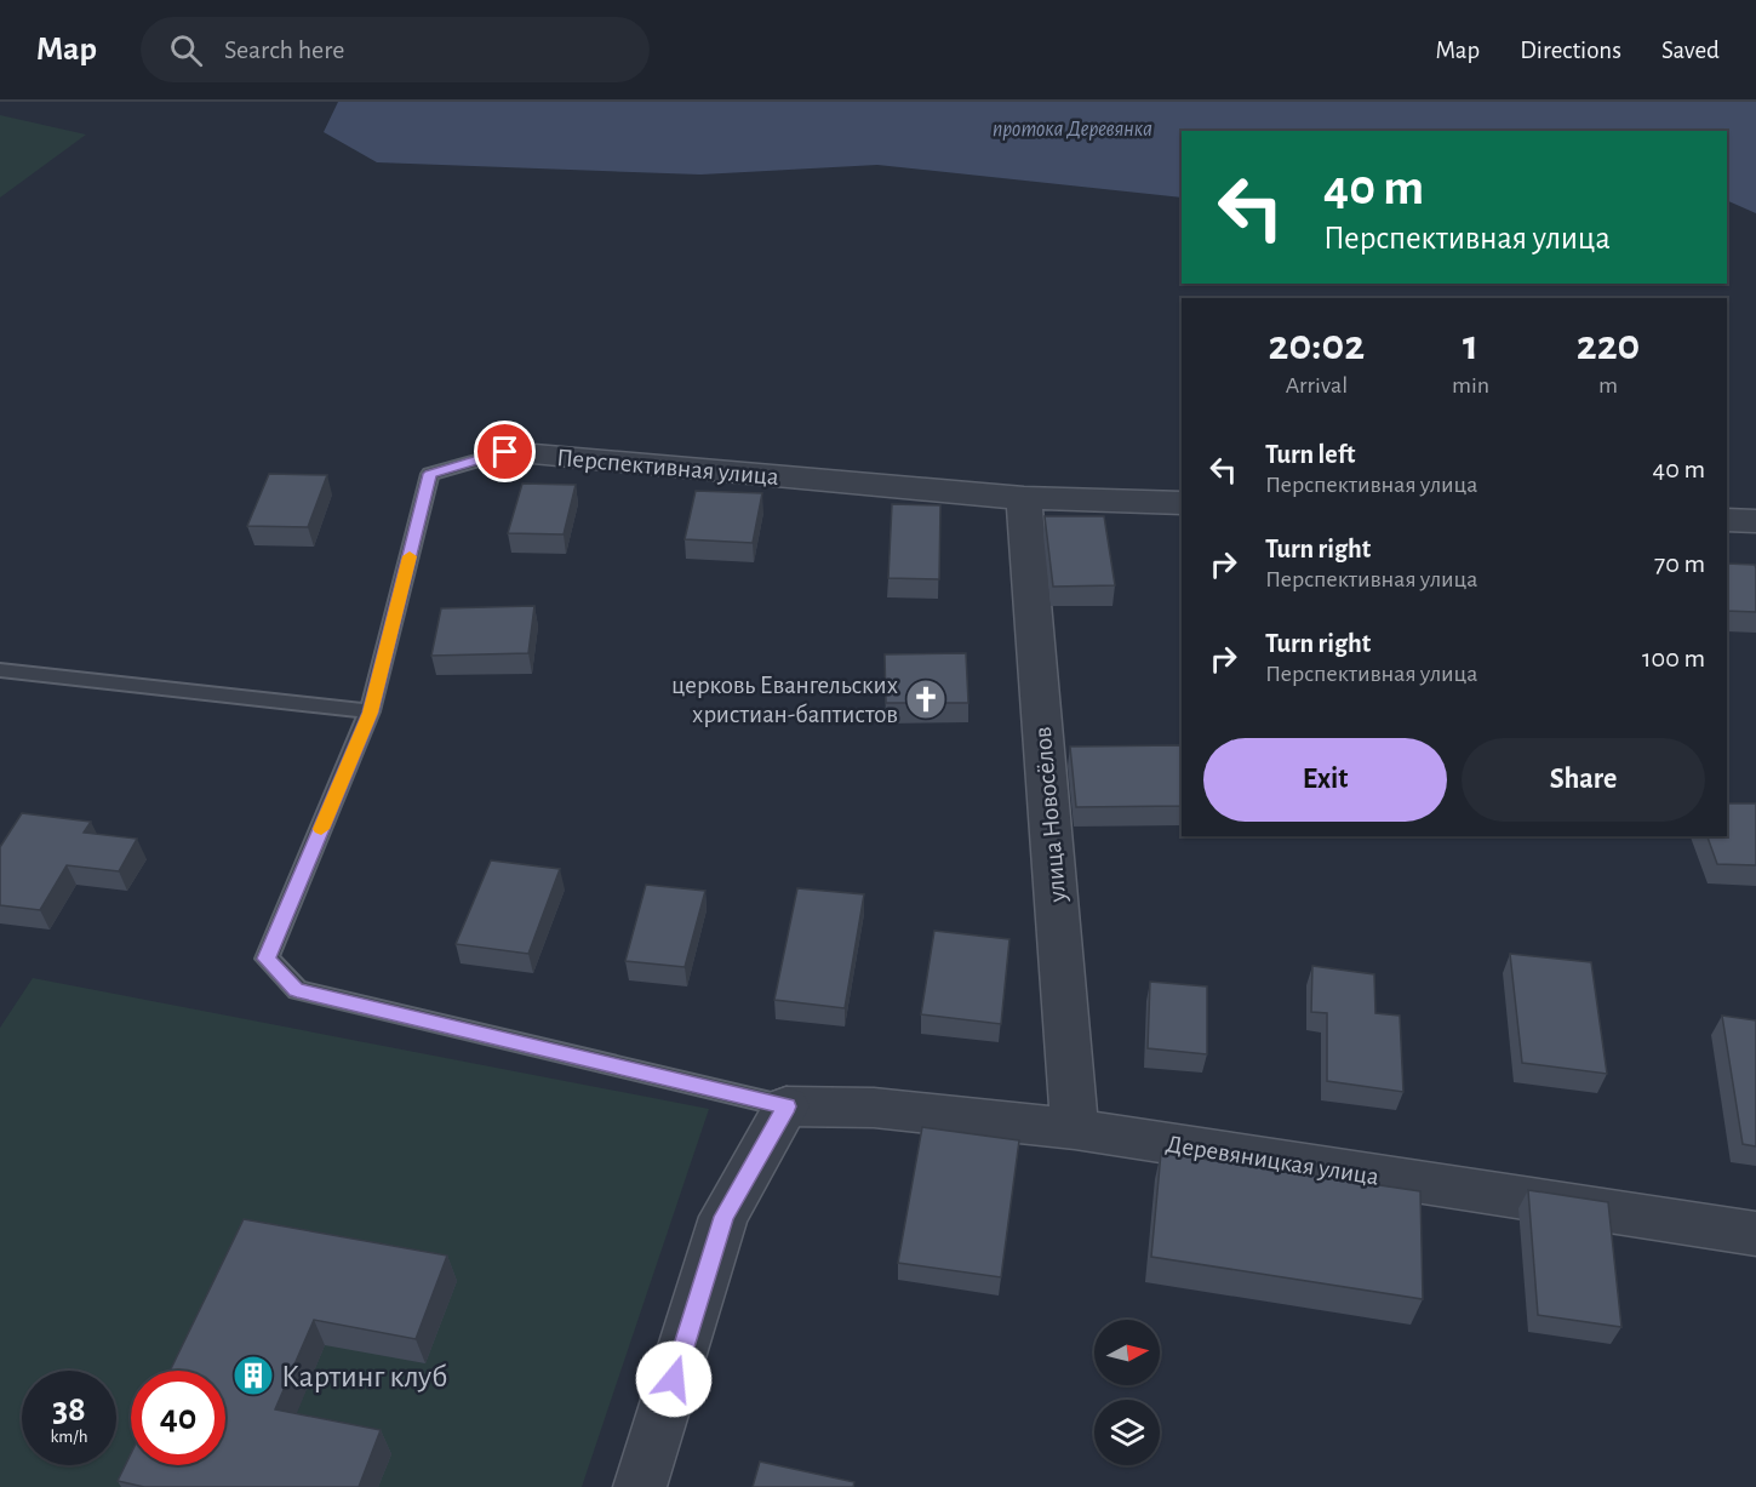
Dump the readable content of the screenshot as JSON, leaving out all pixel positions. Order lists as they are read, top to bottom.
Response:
{
  "streets": {
    "street": ["Перспективная улица", "улица Новосёлов", "Деревяницкая улица"]
  },
  "crossings": [
    ["Перспективная улица", "улица Новосёлов"],
    ["Перспективная улица", "Деревяницкая улица"],
    ["улица Новосёлов", "Деревяницкая улица"]
  ],
  "water": ["протока Деревянка"],
  "places": {
    "church": ["церковь Евангельских христиан-баптистов"],
    "building": ["Картинг клуб"]
  },
  "north": "right",
  "page": {
    "header": "Map",
    "search": "Search here",
    "nav": ["Map", "Directions", "Saved"],
    "turn": ["40 m", "Перспективная улица"],
    "eta": [
      "20:02",
      "Arrival",
      "1",
      "min",
      "220",
      "m"
    ],
    "list": [
      {
        "name": "Turn left",
        "note": "Перспективная улица",
        "value": "40 m"
      },
      {
        "name": "Turn right",
        "note": "Перспективная улица",
        "value": "70 m"
      },
      {
        "name": "Turn right",
        "note": "Перспективная улица",
        "value": "100 m"
      }
    ],
    "buttons": ["Exit", "Share"],
    "speed": "38 km/h",
    "limit": "40"
  }
}
